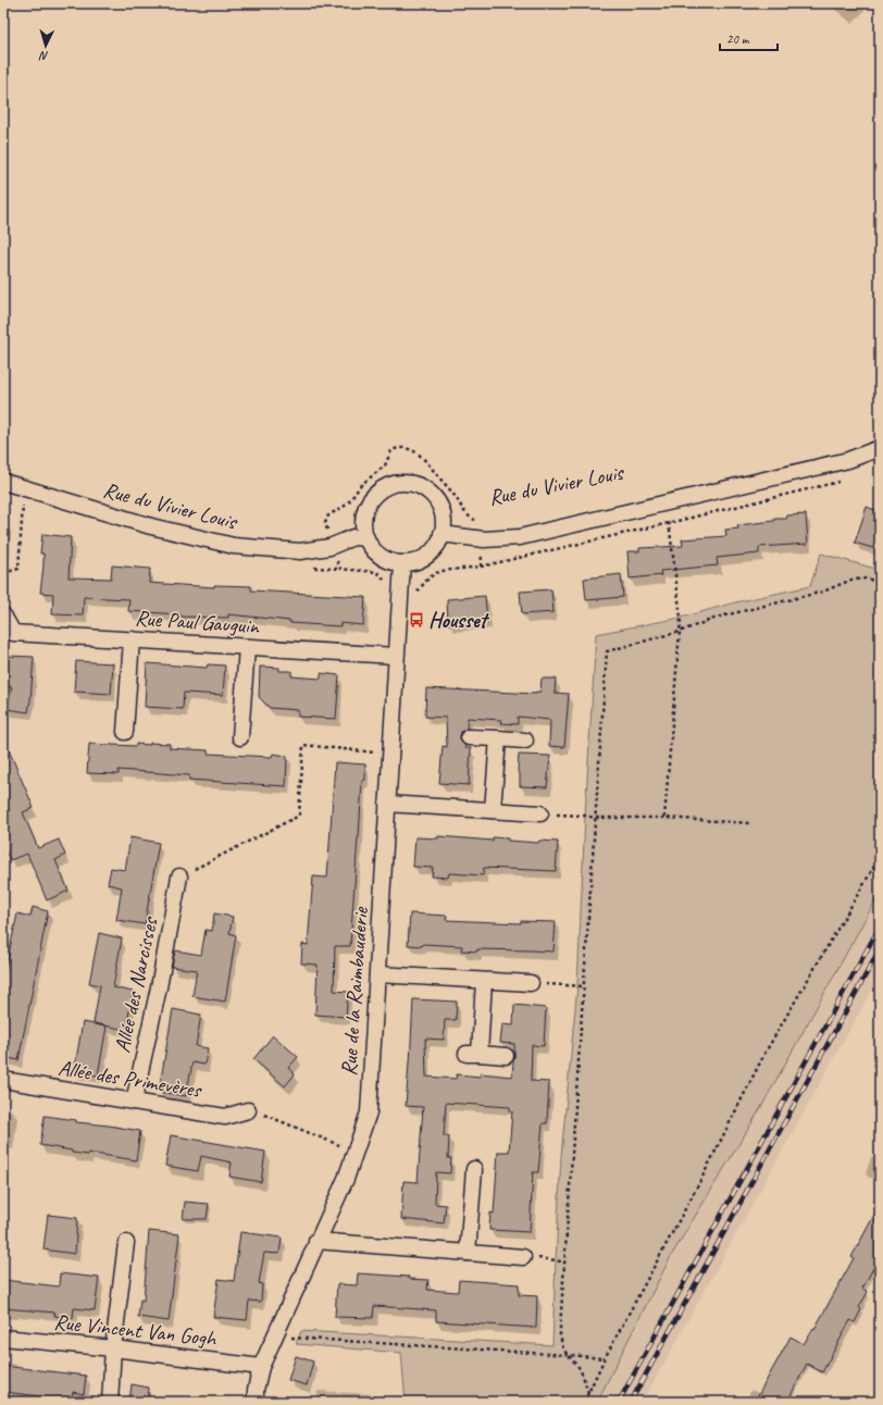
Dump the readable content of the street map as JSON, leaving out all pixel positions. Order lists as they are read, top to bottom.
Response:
{
  "streets": {
    "street": [
      "Rue du Vivier Louis",
      "Rue Paul Gauguin",
      "Allée des Narcisses",
      "Rue de la Raimbauderie",
      "Allée des Primevères",
      "Rue Vincent Van Gogh"
    ]
  },
  "crossings": [
    ["Rue du Vivier Louis", "Rue de la Raimbauderie"],
    ["Rue Paul Gauguin", "Rue de la Raimbauderie"],
    ["Allée des Narcisses", "Allée des Primevères"],
    ["Rue de la Raimbauderie", "Rue Vincent Van Gogh"]
  ],
  "places": {
    "bus stop": ["Housset"]
  },
  "scale_bar": "20 m",
  "north": "bottom"
}
